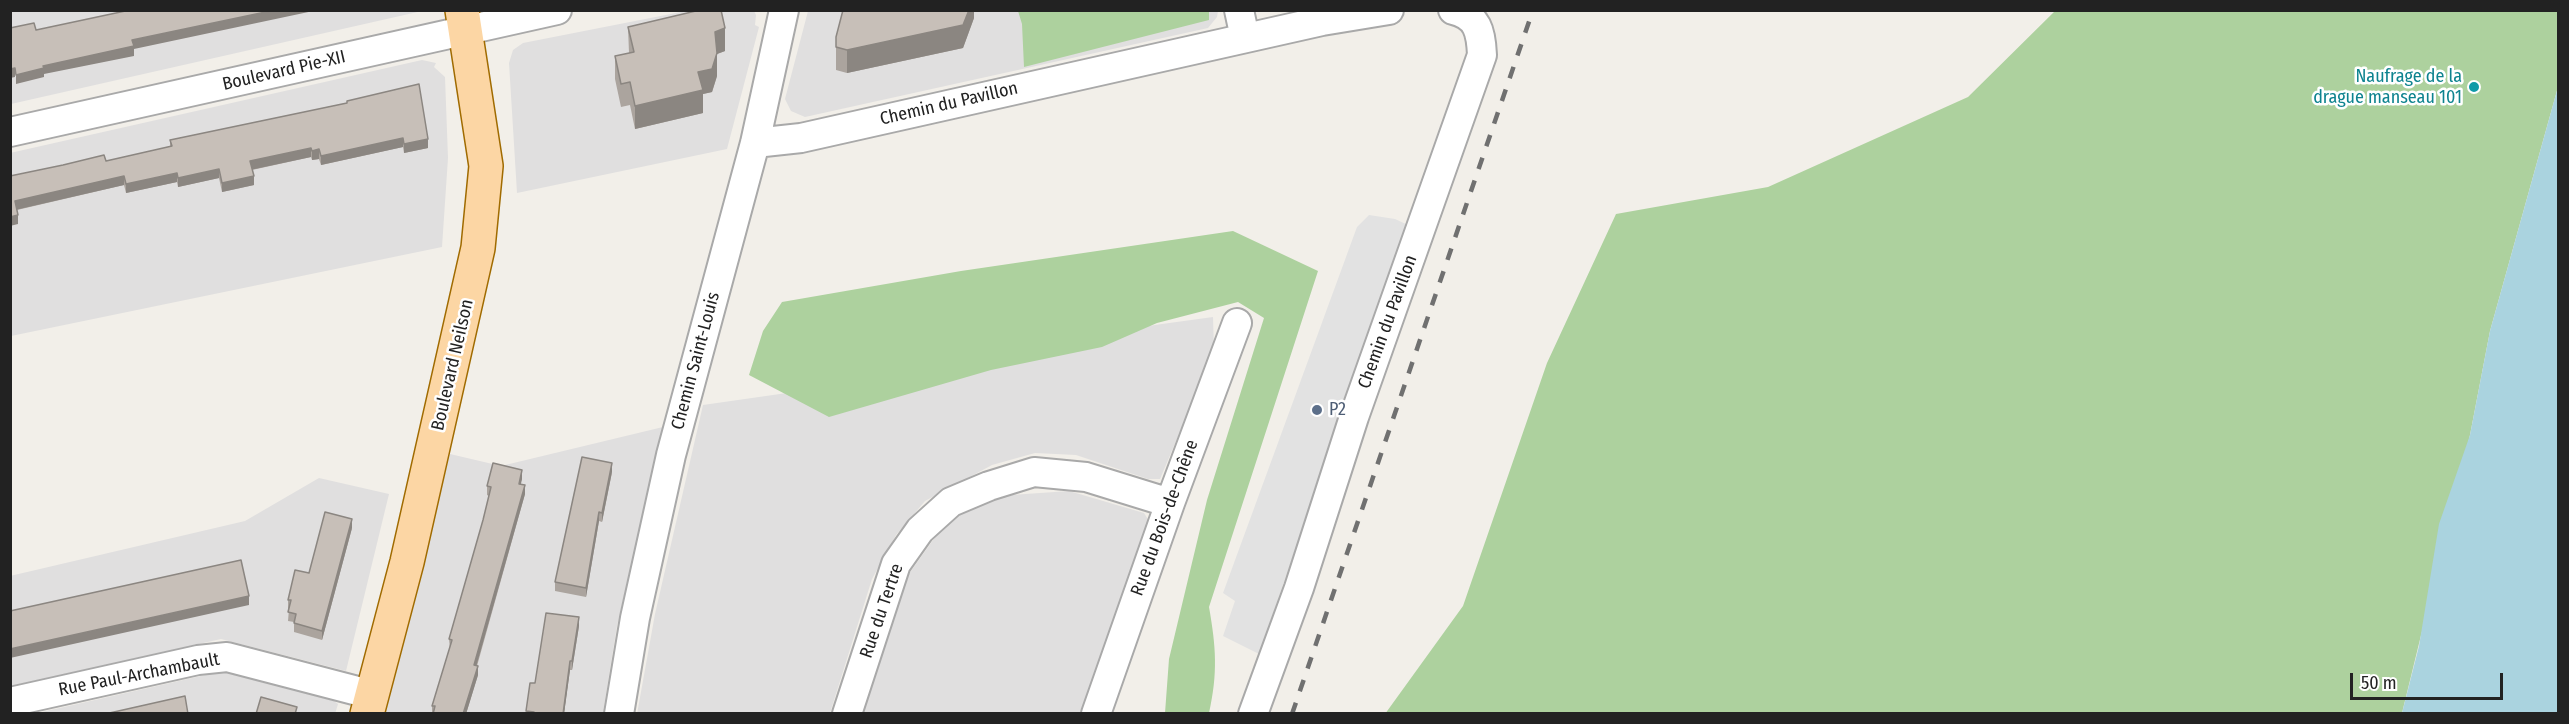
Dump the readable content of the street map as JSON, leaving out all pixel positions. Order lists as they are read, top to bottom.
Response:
{
  "streets": {
    "main road": ["Boulevard Neilson"],
    "street": [
      "Boulevard Pie-XII",
      "Chemin du Pavillon",
      "Chemin Saint-Louis",
      "Rue du Bois-de-Chêne",
      "Rue du Tertre",
      "Rue Paul-Archambault"
    ]
  },
  "crossings": [
    ["Boulevard Pie-XII", "Boulevard Neilson"],
    ["Chemin du Pavillon", "Chemin Saint-Louis"],
    ["Boulevard Neilson", "Rue Paul-Archambault"],
    ["Rue du Bois-de-Chêne", "Rue du Tertre"]
  ],
  "places": ["Naufrage de la drague manseau 101", "P2"],
  "scale_bar": "50 m"
}
